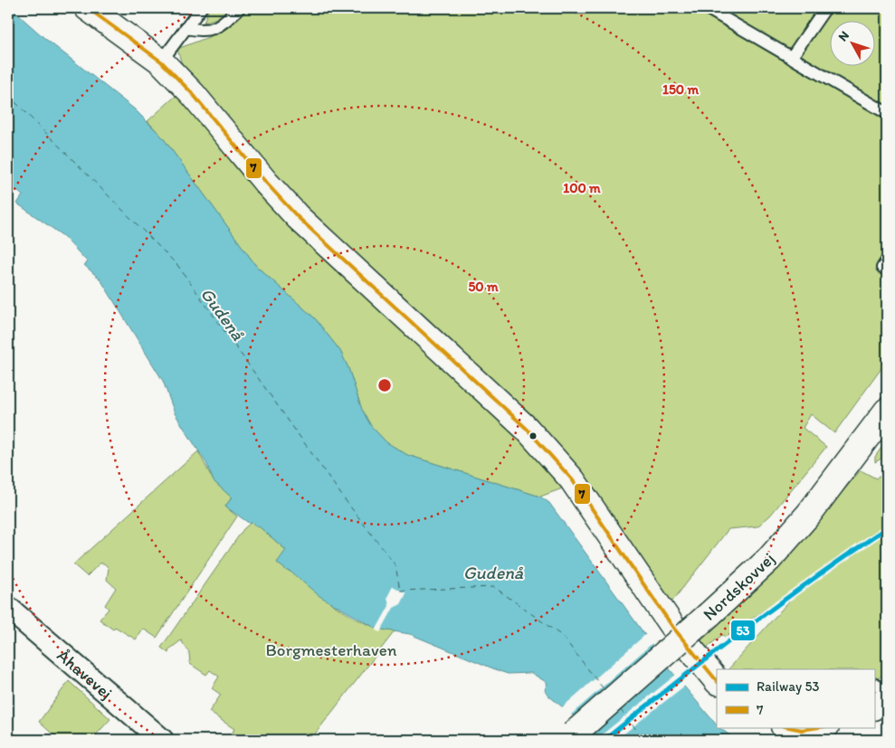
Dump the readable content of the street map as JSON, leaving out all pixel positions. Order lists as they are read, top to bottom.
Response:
{
  "streets": {
    "street": ["Nordskovvej", "Åhavevej"]
  },
  "water": ["Gudenå"],
  "parks": ["Borgmesterhaven"],
  "lines": ["transit line 7", "rail line 53"],
  "legend": ["Railway 53", "7"],
  "north": "top left",
  "rings": ["150 m", "100 m", "50 m"]
}
